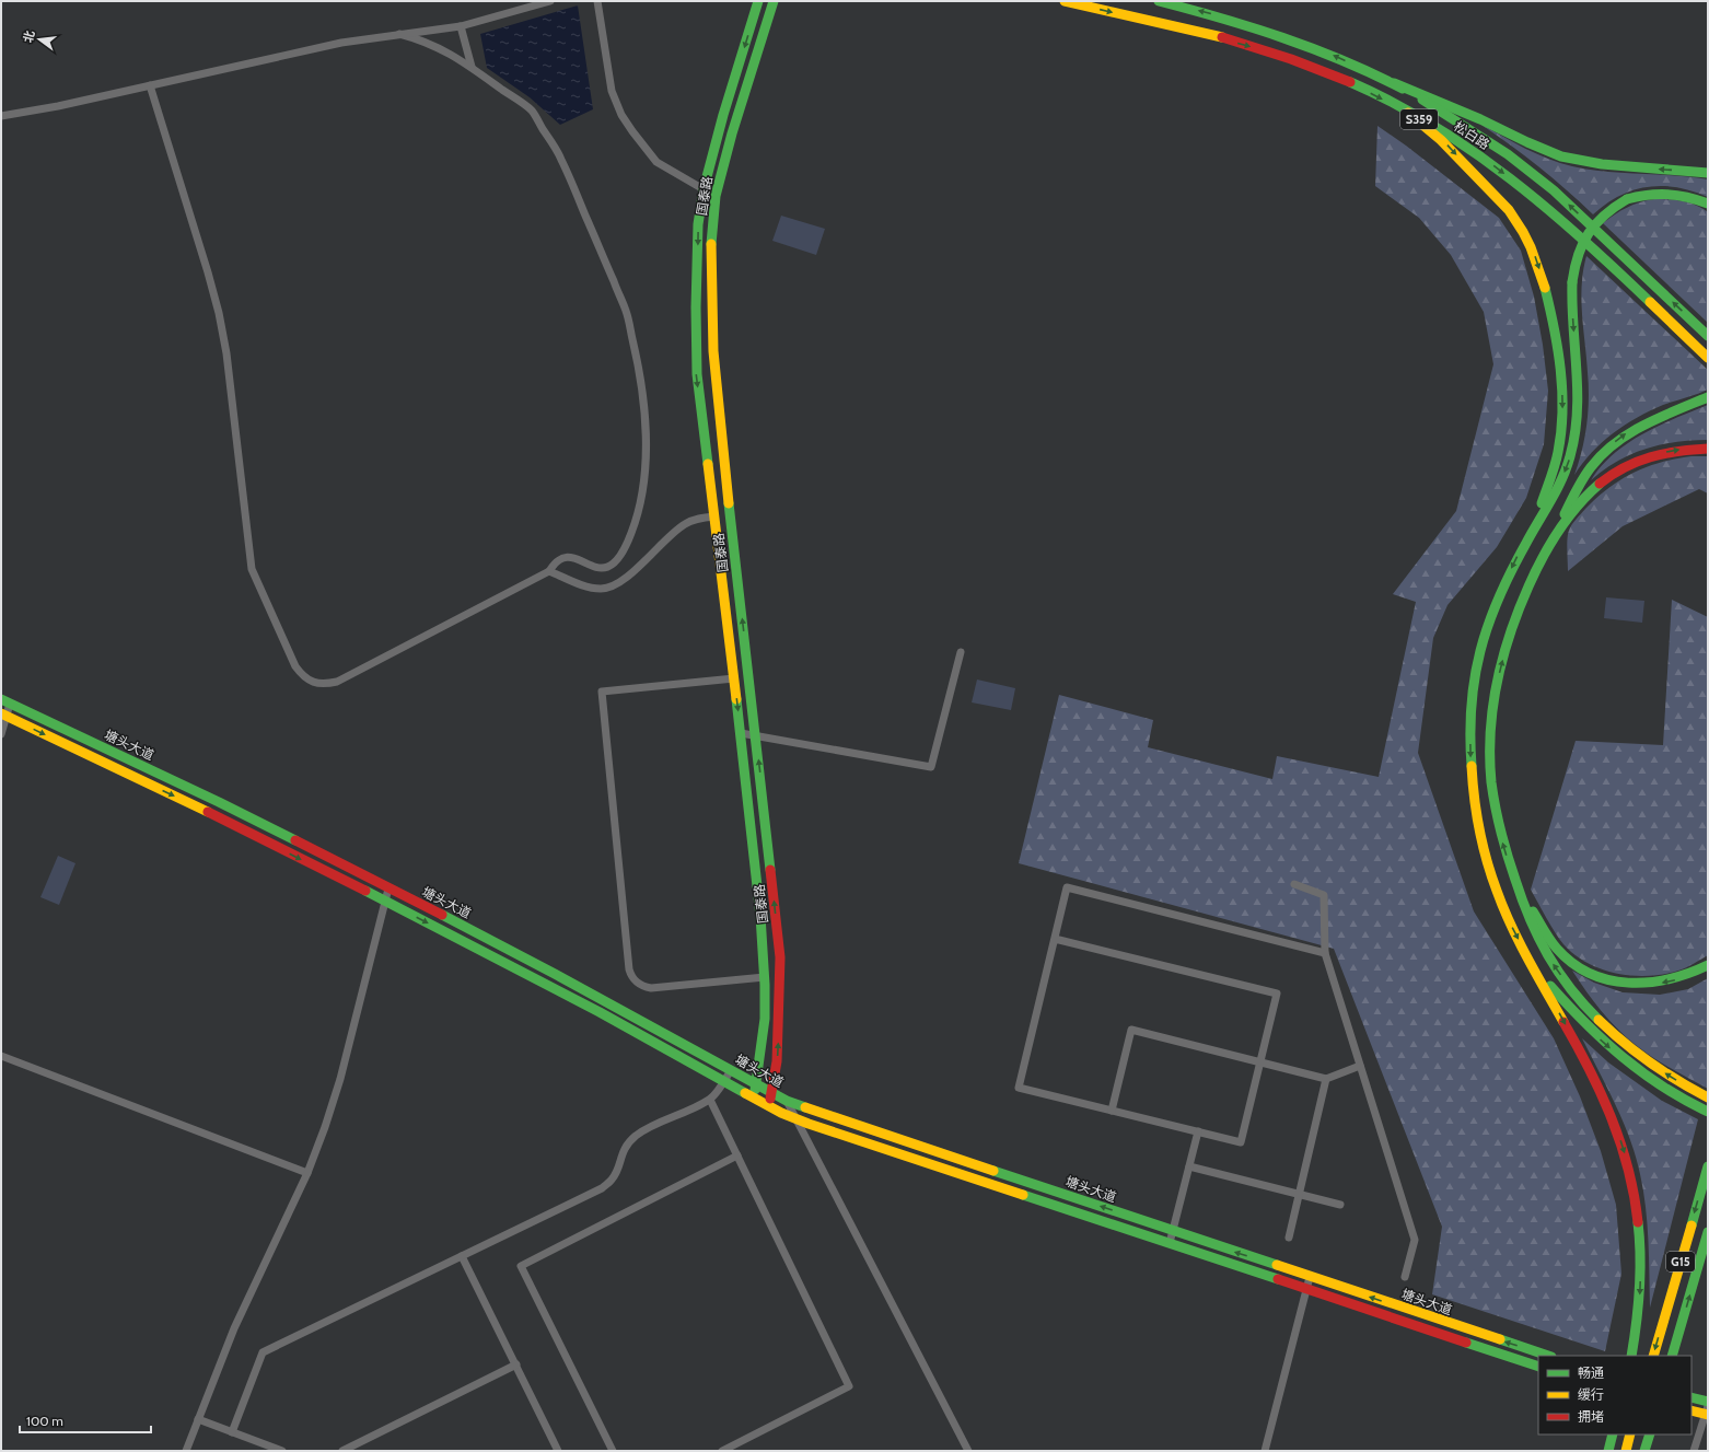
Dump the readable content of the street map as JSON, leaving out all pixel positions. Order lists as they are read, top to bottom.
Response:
{
  "streets": {
    "main road": [
      "S359",
      "松白路",
      "国泰路",
      "塘头大道",
      "G15"
    ]
  },
  "crossings": [
    ["国泰路", "塘头大道"]
  ],
  "legend": ["畅通", "缓行", "拥堵"],
  "scale_bar": "100 m",
  "north": "left"
}
